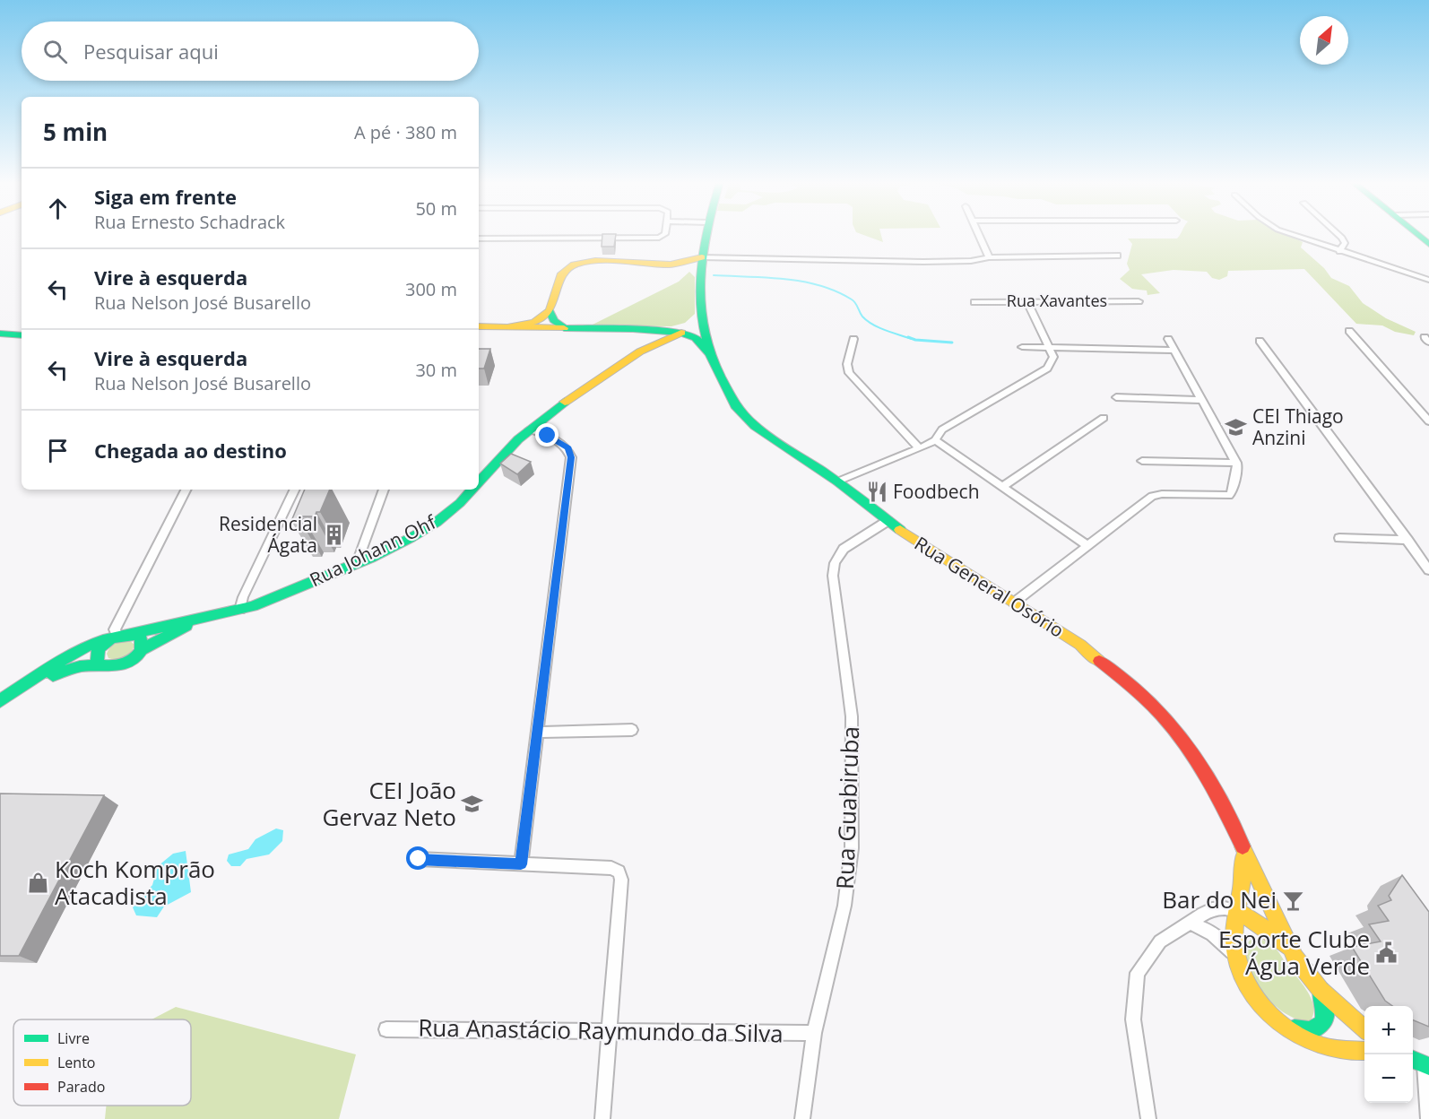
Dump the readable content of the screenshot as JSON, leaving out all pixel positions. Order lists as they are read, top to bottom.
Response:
{
  "streets": {
    "main road": ["Rua Johann Ohf", "Rua General Osório"],
    "street": ["Rua Xavantes", "Rua Guabiruba", "Rua Anastácio Raymundo da Silva"]
  },
  "crossings": [
    ["Rua Johann Ohf", "Rua General Osório"],
    ["Rua General Osório", "Rua Guabiruba"],
    ["Rua Guabiruba", "Rua Anastácio Raymundo da Silva"]
  ],
  "places": {
    "school or university": ["CEI Thiago Anzini", "CEI João Gervaz Neto"],
    "restaurant": ["Foodbech"],
    "building": ["Residencial Ágata"],
    "shop": ["Koch Komprão Atacadista"],
    "bar": ["Bar do Nei"],
    "public building": ["Esporte Clube Água Verde"]
  },
  "legend": ["Livre", "Lento", "Parado"],
  "north": "top right",
  "page": {
    "search": "Pesquisar aqui",
    "heading": ["5 min", "A pé · 380 m"],
    "list": [
      ["Siga em frente", "Rua Ernesto Schadrack", "50 m"],
      ["Vire à esquerda", "Rua Nelson José Busarello", "300 m"],
      ["Vire à esquerda", "Rua Nelson José Busarello", "30 m"],
      "Chegada ao destino"
    ],
    "map_buttons": ["+", "−"]
  }
}
